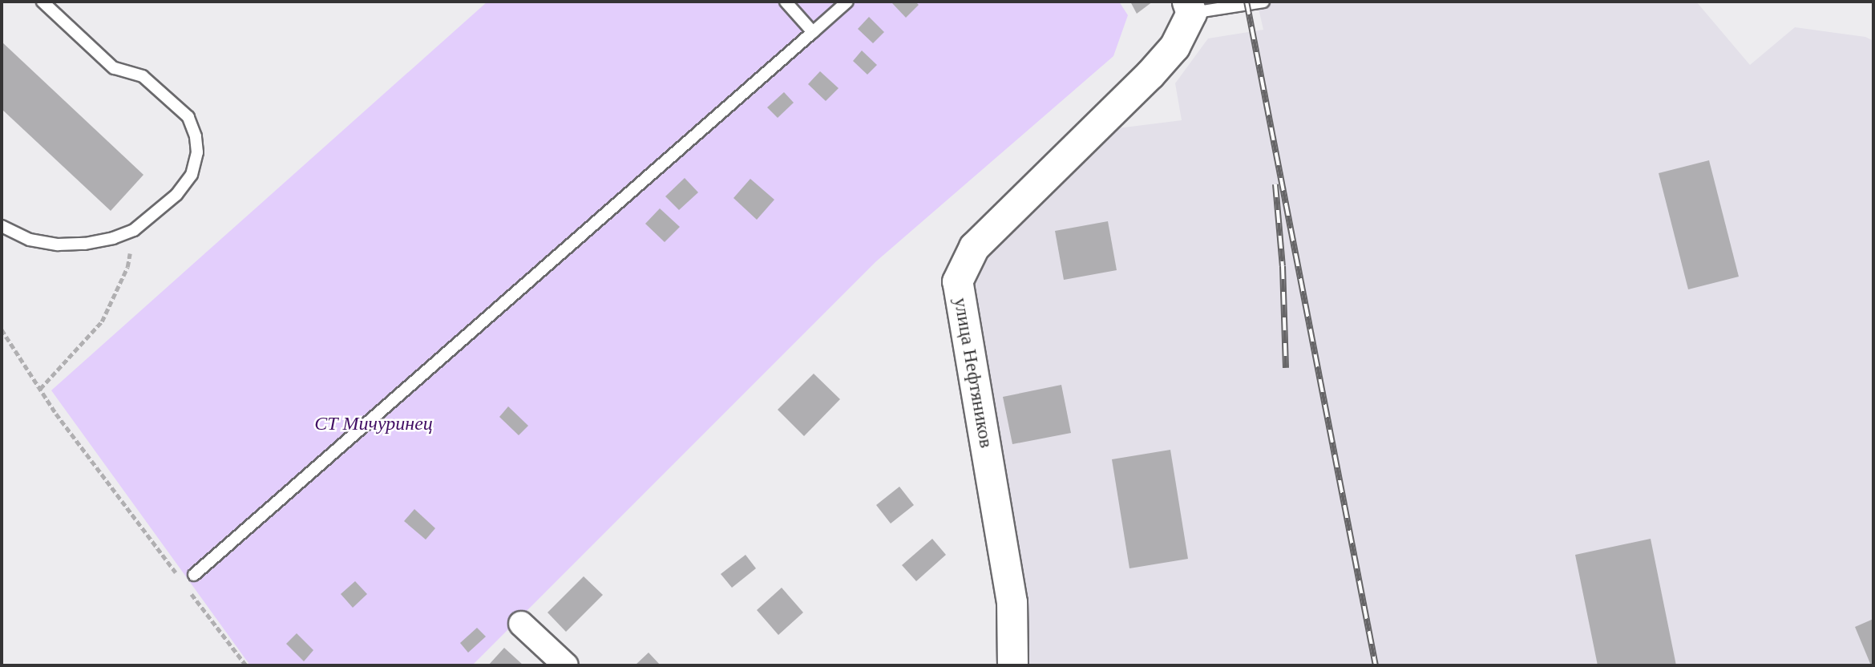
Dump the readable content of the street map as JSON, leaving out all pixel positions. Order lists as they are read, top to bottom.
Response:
{
  "streets": {
    "street": ["улица Нефтяников"]
  },
  "parks": ["СТ Мичуринец"]
}
